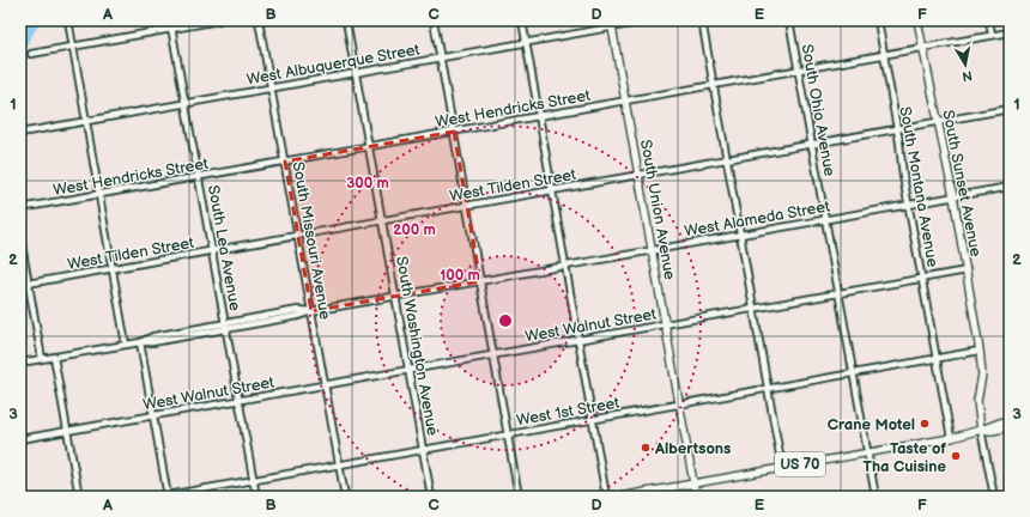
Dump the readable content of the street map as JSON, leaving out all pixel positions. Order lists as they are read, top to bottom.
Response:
{
  "streets": {
    "main road": ["South Sunset Avenue", "South Union Avenue", "US 70"],
    "street": [
      "West Albuquerque Street",
      "West Hendricks Street",
      "South Ohio Avenue",
      "West Tilden Street",
      "South Montana Avenue",
      "West Alameda Street",
      "South Missouri Avenue",
      "South Lea Avenue",
      "West Walnut Street",
      "South Washington Avenue",
      "West 1st Street"
    ]
  },
  "crossings": [
    ["West Albuquerque Street", "South Union Avenue"],
    ["West Albuquerque Street", "South Missouri Avenue"],
    ["West Albuquerque Street", "South Lea Avenue"],
    ["West Albuquerque Street", "South Washington Avenue"],
    ["West Hendricks Street", "South Ohio Avenue"],
    ["West Hendricks Street", "South Sunset Avenue"],
    ["West Hendricks Street", "South Montana Avenue"],
    ["West Hendricks Street", "South Union Avenue"],
    ["West Hendricks Street", "South Missouri Avenue"],
    ["West Hendricks Street", "South Lea Avenue"],
    ["West Hendricks Street", "South Washington Avenue"],
    ["South Ohio Avenue", "West Tilden Street"],
    ["South Ohio Avenue", "West Alameda Street"],
    ["South Ohio Avenue", "West Walnut Street"],
    ["South Ohio Avenue", "West 1st Street"],
    ["South Ohio Avenue", "US 70"],
    ["South Sunset Avenue", "West Tilden Street"],
    ["South Sunset Avenue", "West Alameda Street"],
    ["South Sunset Avenue", "West Walnut Street"],
    ["South Sunset Avenue", "West 1st Street"],
    ["South Sunset Avenue", "US 70"],
    ["West Tilden Street", "South Montana Avenue"],
    ["West Tilden Street", "South Union Avenue"],
    ["West Tilden Street", "South Missouri Avenue"],
    ["West Tilden Street", "South Lea Avenue"],
    ["West Tilden Street", "South Washington Avenue"],
    ["South Montana Avenue", "West Alameda Street"],
    ["South Montana Avenue", "West Walnut Street"],
    ["South Montana Avenue", "West 1st Street"],
    ["South Montana Avenue", "US 70"],
    ["South Union Avenue", "West Alameda Street"],
    ["South Union Avenue", "West Walnut Street"],
    ["South Union Avenue", "West 1st Street"],
    ["South Union Avenue", "US 70"],
    ["West Alameda Street", "South Missouri Avenue"],
    ["West Alameda Street", "South Lea Avenue"],
    ["West Alameda Street", "South Washington Avenue"],
    ["South Missouri Avenue", "West Walnut Street"],
    ["South Missouri Avenue", "West 1st Street"],
    ["South Lea Avenue", "West Walnut Street"],
    ["South Lea Avenue", "West 1st Street"],
    ["West Walnut Street", "South Washington Avenue"],
    ["South Washington Avenue", "West 1st Street"]
  ],
  "places": ["Crane Motel", "Albertsons", "Taste of Tha Cuisine"],
  "north": "bottom",
  "grid": {
    "columns": [
      "A",
      "B",
      "C",
      "D",
      "E",
      "F"
    ],
    "rows": ["1", "2", "3"]
  },
  "rings": ["300 m", "200 m", "100 m"]
}
